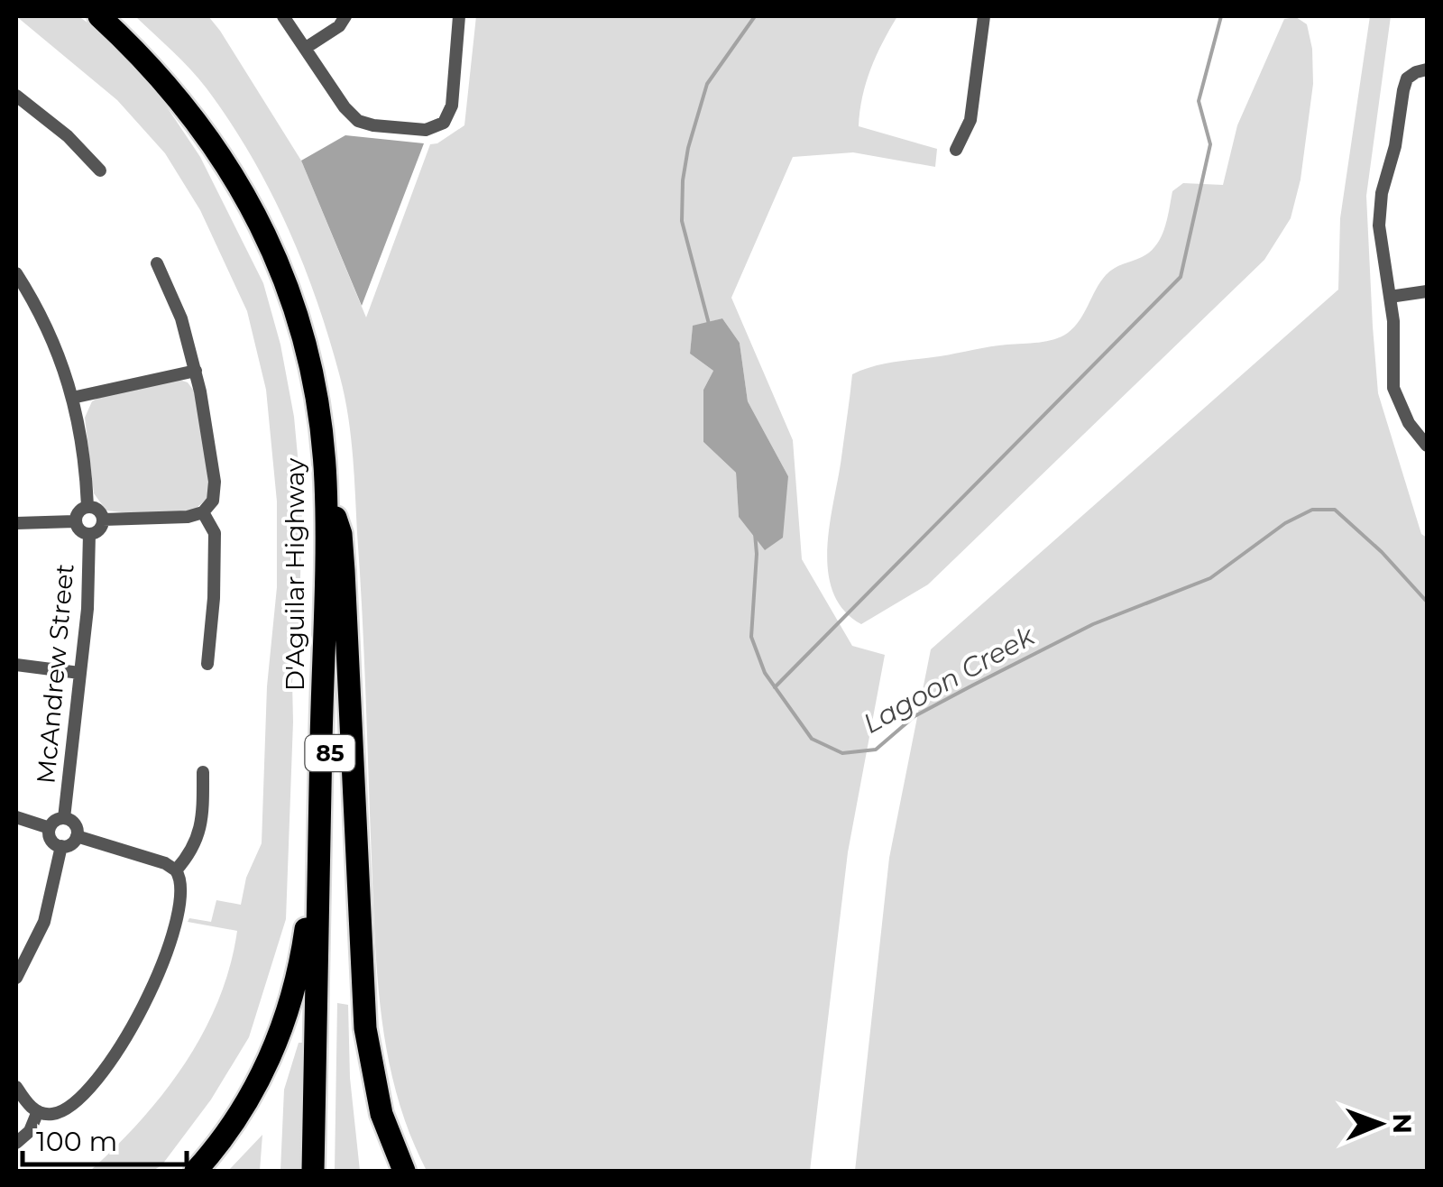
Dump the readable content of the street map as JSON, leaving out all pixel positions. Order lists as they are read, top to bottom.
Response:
{
  "streets": {
    "highway": ["D'Aguilar Highway", "85"],
    "street": ["McAndrew Street"]
  },
  "water": ["Lagoon Creek"],
  "scale_bar": "100 m",
  "north": "right"
}
